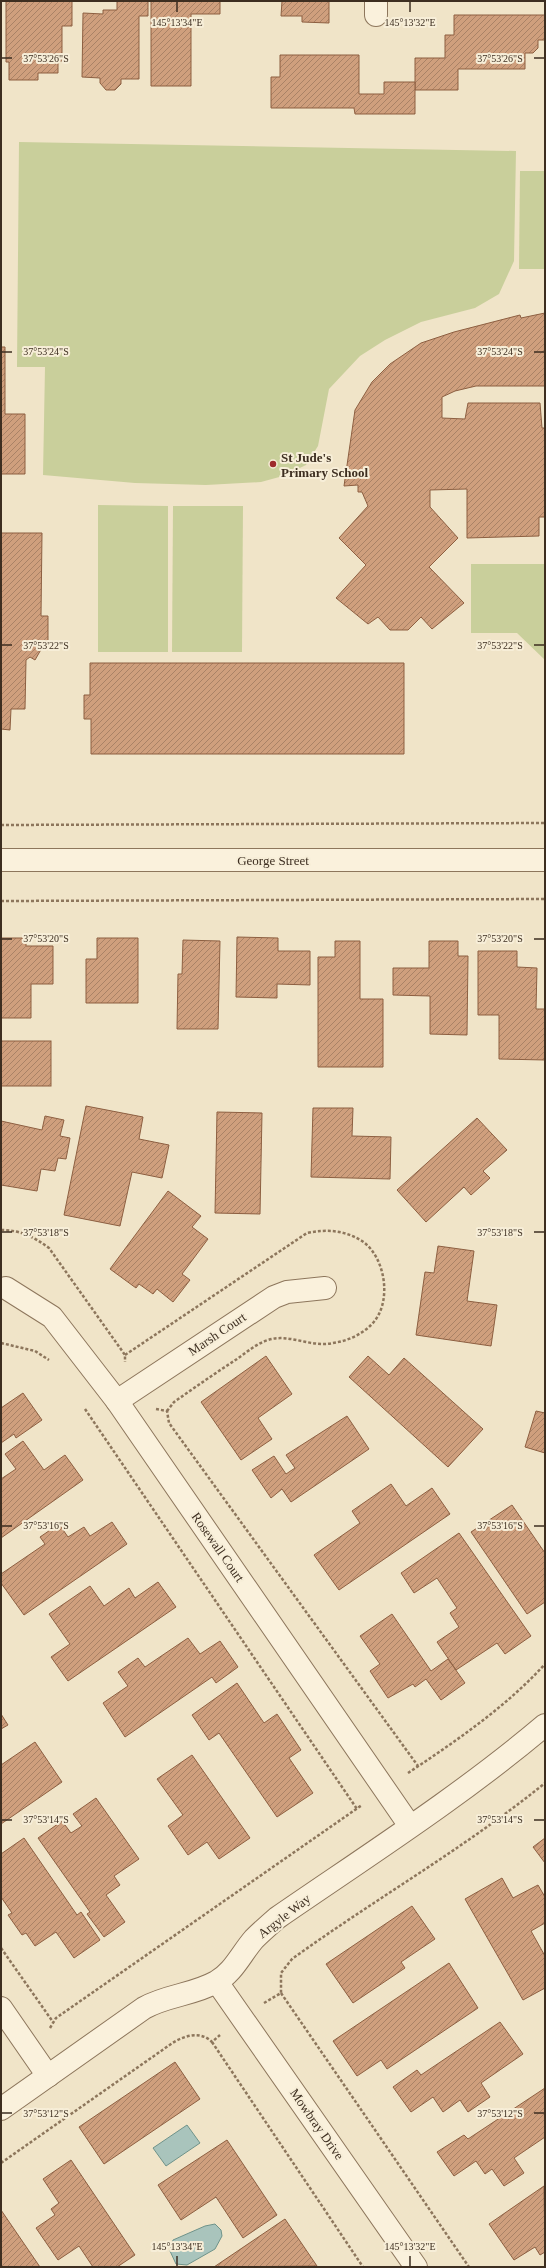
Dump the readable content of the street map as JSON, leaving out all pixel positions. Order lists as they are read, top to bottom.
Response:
{
  "streets": {
    "street": [
      "George Street",
      "Marsh Court",
      "Rosewall Court",
      "Argyle Way",
      "Mowbray Drive"
    ]
  },
  "crossings": [
    ["Marsh Court", "Rosewall Court"],
    ["Rosewall Court", "Argyle Way"],
    ["Argyle Way", "Mowbray Drive"]
  ],
  "places": ["St Jude's Primary School"],
  "coordinates": [
    "145°13'34\"E",
    "145°13'32\"E",
    "37°53'26\"S",
    "37°53'24\"S",
    "37°53'22\"S",
    "37°53'20\"S",
    "37°53'18\"S",
    "37°53'16\"S",
    "37°53'14\"S",
    "37°53'12\"S"
  ]
}
